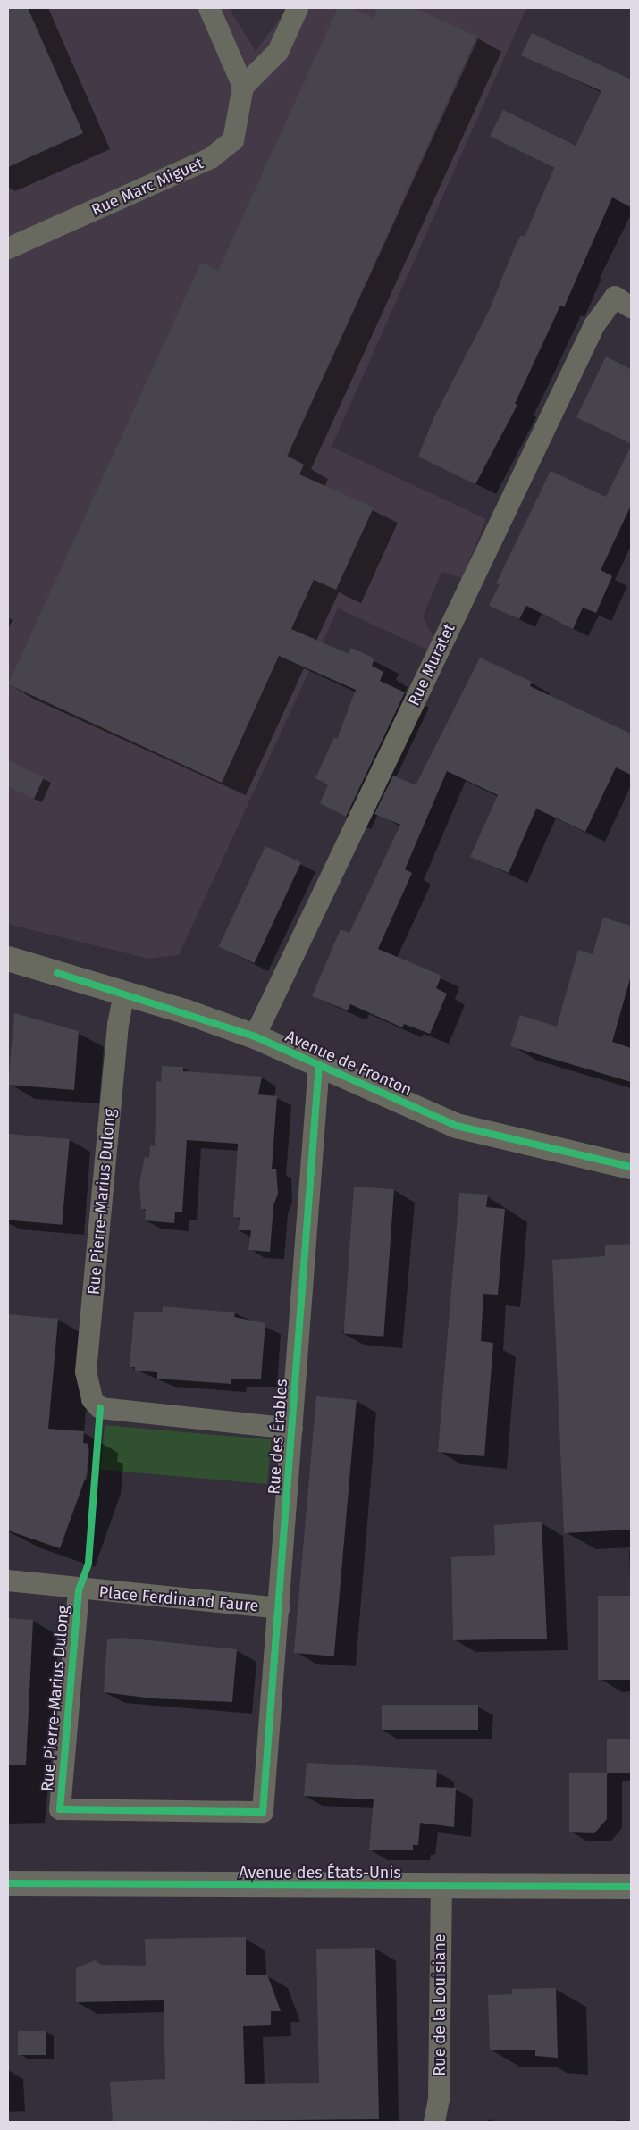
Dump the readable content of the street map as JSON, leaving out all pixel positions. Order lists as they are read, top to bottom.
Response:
{
  "streets": {
    "main road": ["Avenue des États-Unis"],
    "street": [
      "Rue Marc Miguet",
      "Rue Muratet",
      "Avenue de Fronton",
      "Rue Pierre-Marius Dulong",
      "Rue des Érables",
      "Place Ferdinand Faure",
      "Rue de la Louisiane"
    ]
  },
  "crossings": [
    ["Rue Muratet", "Avenue de Fronton"],
    ["Avenue de Fronton", "Rue Pierre-Marius Dulong"],
    ["Avenue de Fronton", "Rue des Érables"],
    ["Rue Pierre-Marius Dulong", "Rue des Érables"],
    ["Rue Pierre-Marius Dulong", "Place Ferdinand Faure"],
    ["Rue des Érables", "Place Ferdinand Faure"],
    ["Avenue des États-Unis", "Rue de la Louisiane"]
  ]
}
